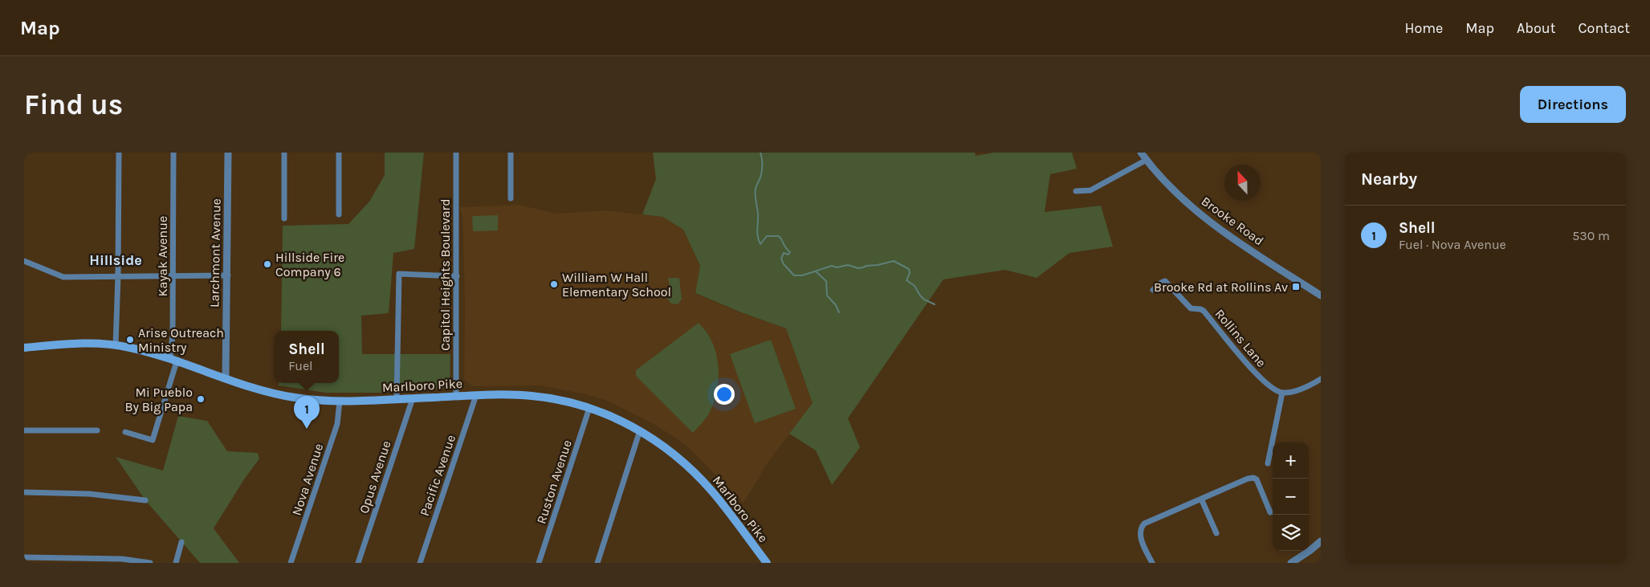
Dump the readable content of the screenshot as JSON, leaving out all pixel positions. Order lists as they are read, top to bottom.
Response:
{
  "streets": {
    "main road": ["Marlboro Pike"],
    "street": [
      "Brooke Road",
      "Larchmont Avenue",
      "Kayak Avenue",
      "Capitol Heights Boulevard",
      "Rollins Lane",
      "Pacific Avenue",
      "Opus Avenue",
      "Nova Avenue",
      "Ruston Avenue"
    ]
  },
  "crossings": [
    ["Larchmont Avenue", "Marlboro Pike"],
    ["Kayak Avenue", "Marlboro Pike"],
    ["Capitol Heights Boulevard", "Marlboro Pike"],
    ["Marlboro Pike", "Pacific Avenue"],
    ["Marlboro Pike", "Opus Avenue"],
    ["Marlboro Pike", "Nova Avenue"],
    ["Marlboro Pike", "Ruston Avenue"]
  ],
  "districts": ["Hillside"],
  "places": {
    "other": [
      "Hillside Fire Company 6",
      "William W Hall Elementary School",
      "Arise Outreach Ministry",
      "Mi Pueblo By Big Papa"
    ],
    "transit": ["Brooke Rd at Rollins Av"]
  },
  "north": "top",
  "page": {
    "header": "Map",
    "nav": [
      "Home",
      "Map",
      "About",
      "Contact"
    ],
    "buttons": "Directions",
    "title": "Find us",
    "heading": "Nearby",
    "list": [
      {
        "mark": "1",
        "name": "Shell",
        "note": "Fuel · Nova Avenue",
        "value": "530 m"
      }
    ],
    "popup": ["Shell", "Fuel"],
    "pins": "1",
    "map_buttons": ["+", "−"]
  }
}
